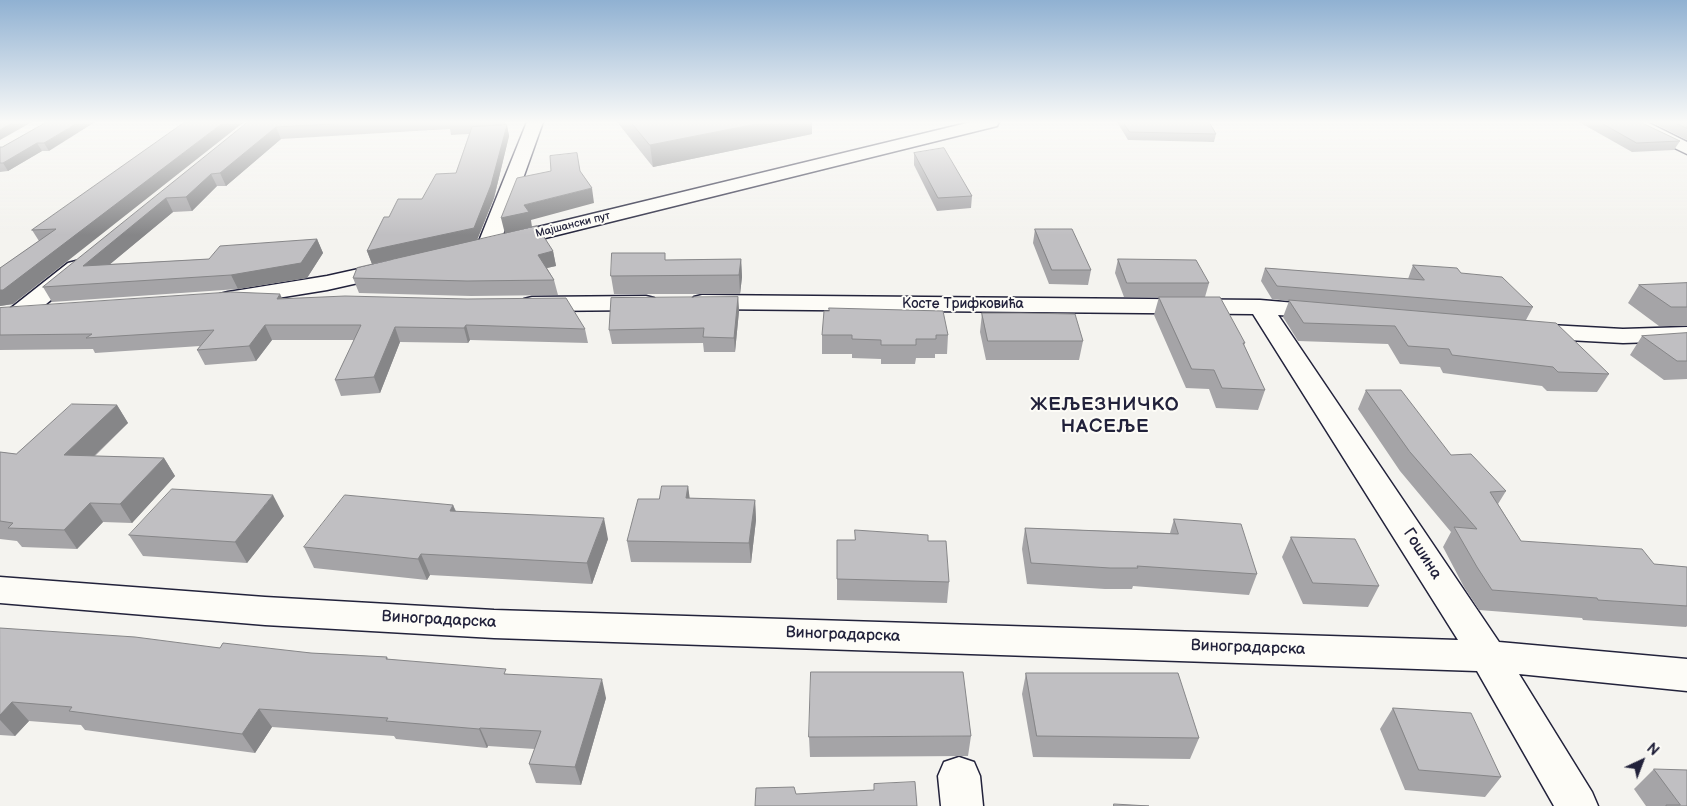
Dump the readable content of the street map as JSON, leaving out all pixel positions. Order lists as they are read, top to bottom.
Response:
{
  "streets": {
    "street": [
      "Мајшански пут",
      "Косте Трифковића",
      "Гошина",
      "Виноградарска"
    ]
  },
  "crossings": [
    ["Косте Трифковића", "Гошина"],
    ["Гошина", "Виноградарска"]
  ],
  "districts": ["ЖЕЉЕЗНИЧКО НАСЕЉЕ"],
  "north": "top right"
}
